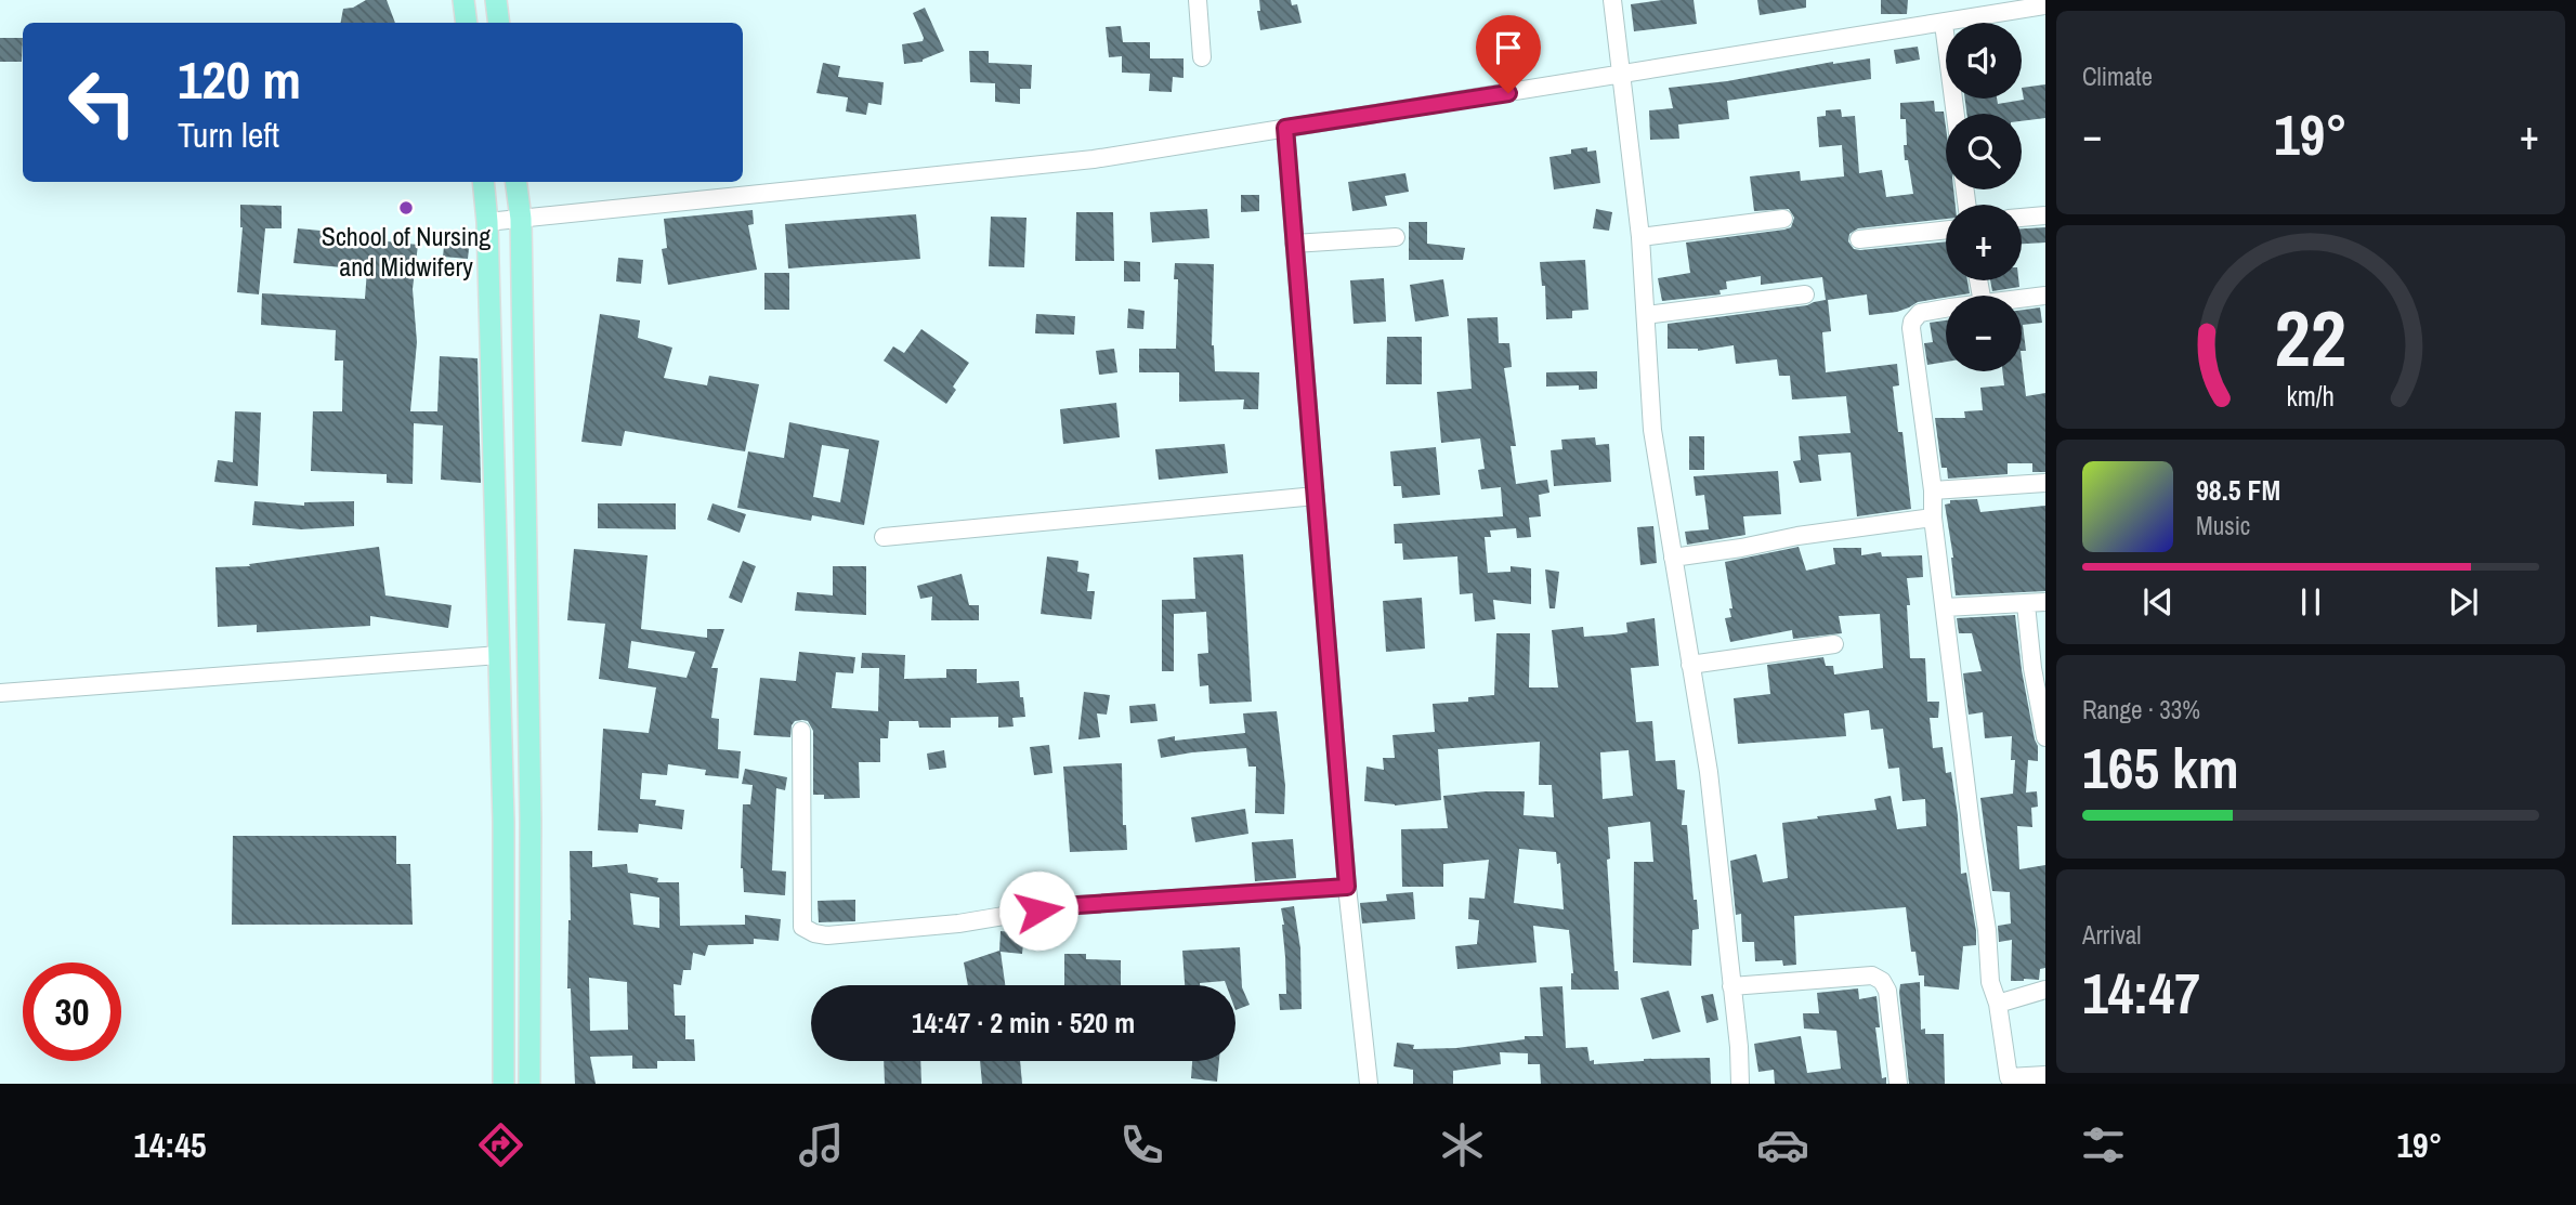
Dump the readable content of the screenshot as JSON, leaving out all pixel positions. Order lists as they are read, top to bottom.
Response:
{
  "places": ["School of Nursing and Midwifery"],
  "page": {
    "tile": [
      "Climate",
      ["Range · 33%", "165 km"],
      ["Arrival", "14:47"]
    ],
    "map_buttons": ["+", "−"],
    "turn": ["120 m", "Turn left"],
    "heat": ["−", "19°", "+"],
    "song": ["98.5 FM", "Music"],
    "limit": "30",
    "trip": "14:47 · 2 min · 520 m",
    "tabs": ["14:45", "19°"],
    "gauge": ["22", "km/h"]
  }
}
